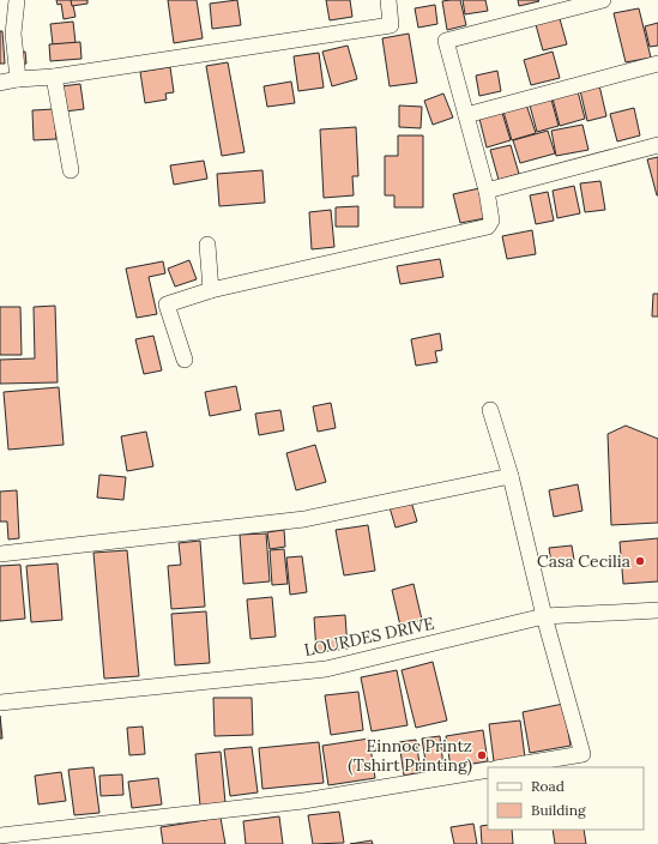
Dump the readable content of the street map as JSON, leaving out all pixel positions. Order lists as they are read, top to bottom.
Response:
{
  "streets": {
    "street": ["LOURDES DRIVE"]
  },
  "places": ["Casa Cecilia", "Einnoc Printz (Tshirt Printing)"],
  "legend": ["Road", "Building"]
}
